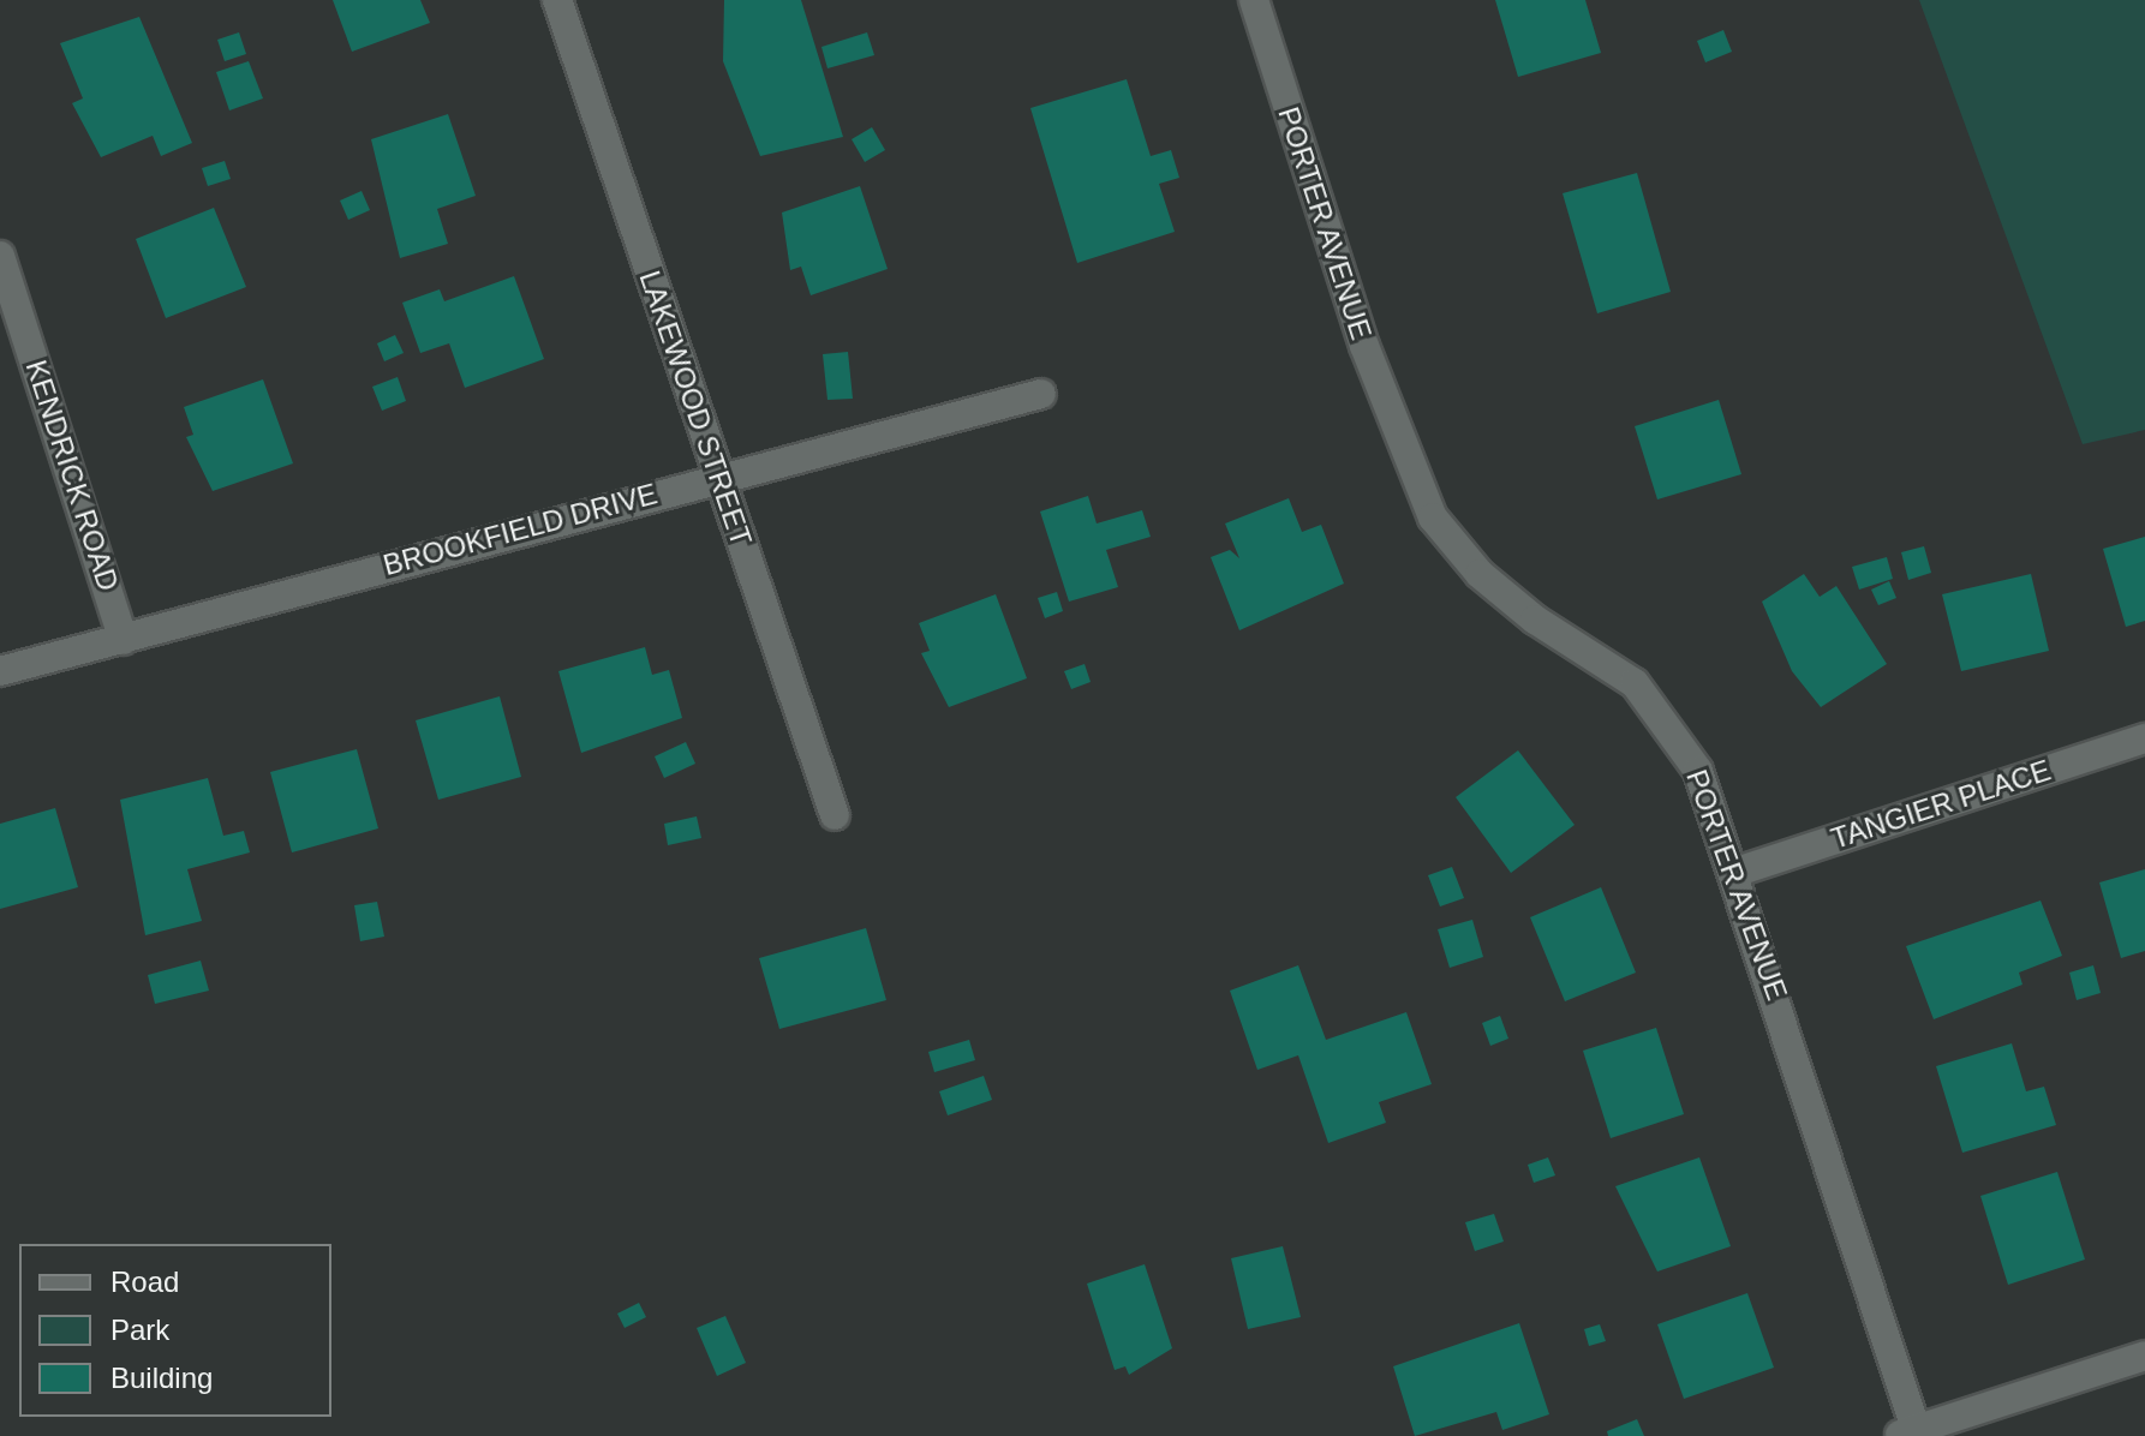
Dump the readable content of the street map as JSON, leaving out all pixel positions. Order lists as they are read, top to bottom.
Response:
{
  "streets": {
    "street": [
      "PORTER AVENUE",
      "LAKEWOOD STREET",
      "KENDRICK ROAD",
      "BROOKFIELD DRIVE",
      "TANGIER PLACE"
    ]
  },
  "crossings": [
    ["PORTER AVENUE", "TANGIER PLACE"],
    ["LAKEWOOD STREET", "BROOKFIELD DRIVE"],
    ["KENDRICK ROAD", "BROOKFIELD DRIVE"]
  ],
  "legend": ["Road", "Park", "Building"]
}
